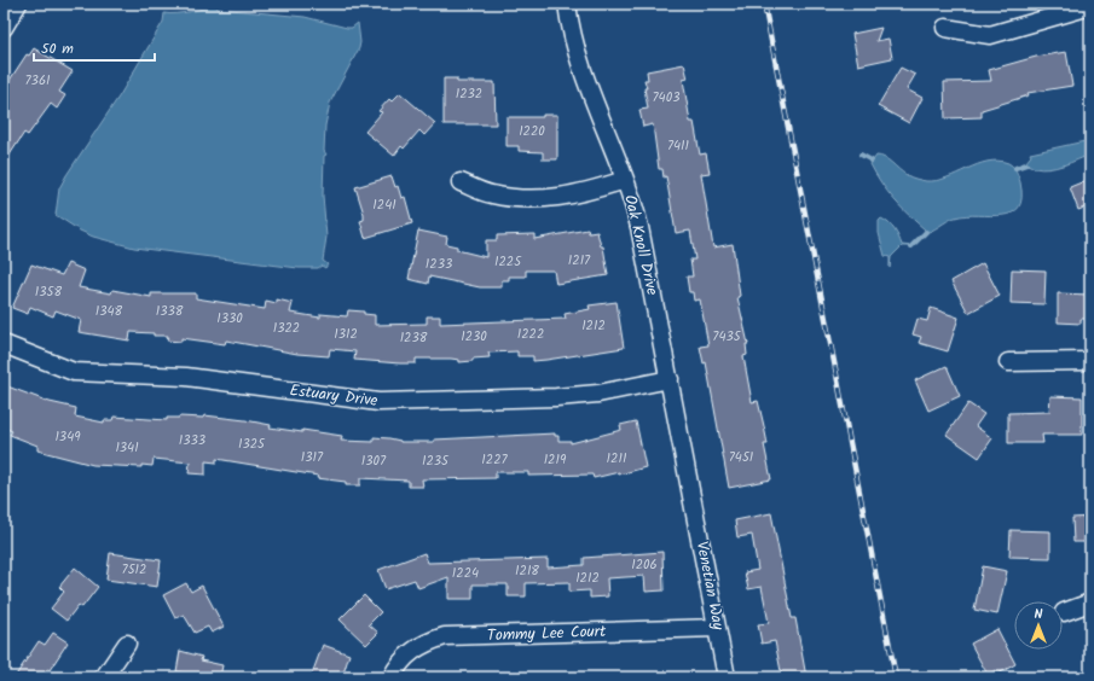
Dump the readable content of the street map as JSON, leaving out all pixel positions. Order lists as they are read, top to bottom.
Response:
{
  "streets": {
    "street": [
      "Oak Knoll Drive",
      "Estuary Drive",
      "Venetian Way",
      "Tommy Lee Court"
    ]
  },
  "crossings": [
    ["Oak Knoll Drive", "Estuary Drive"],
    ["Oak Knoll Drive", "Venetian Way"],
    ["Venetian Way", "Tommy Lee Court"]
  ],
  "house_numbers": [
    "7361",
    "1232",
    "7403",
    "1220",
    "7411",
    "1241",
    "1217",
    "1225",
    "1233",
    "1358",
    "1348",
    "1338",
    "1330",
    "1212",
    "1322",
    "1312",
    "1222",
    "1230",
    "7435",
    "1238",
    "1349",
    "1333",
    "1325",
    "1341",
    "1317",
    "7451",
    "1211",
    "1227",
    "1219",
    "1307",
    "1235",
    "1206",
    "7512",
    "1218",
    "1224",
    "1212"
  ],
  "scale_bar": "50 m",
  "north": "top"
}
